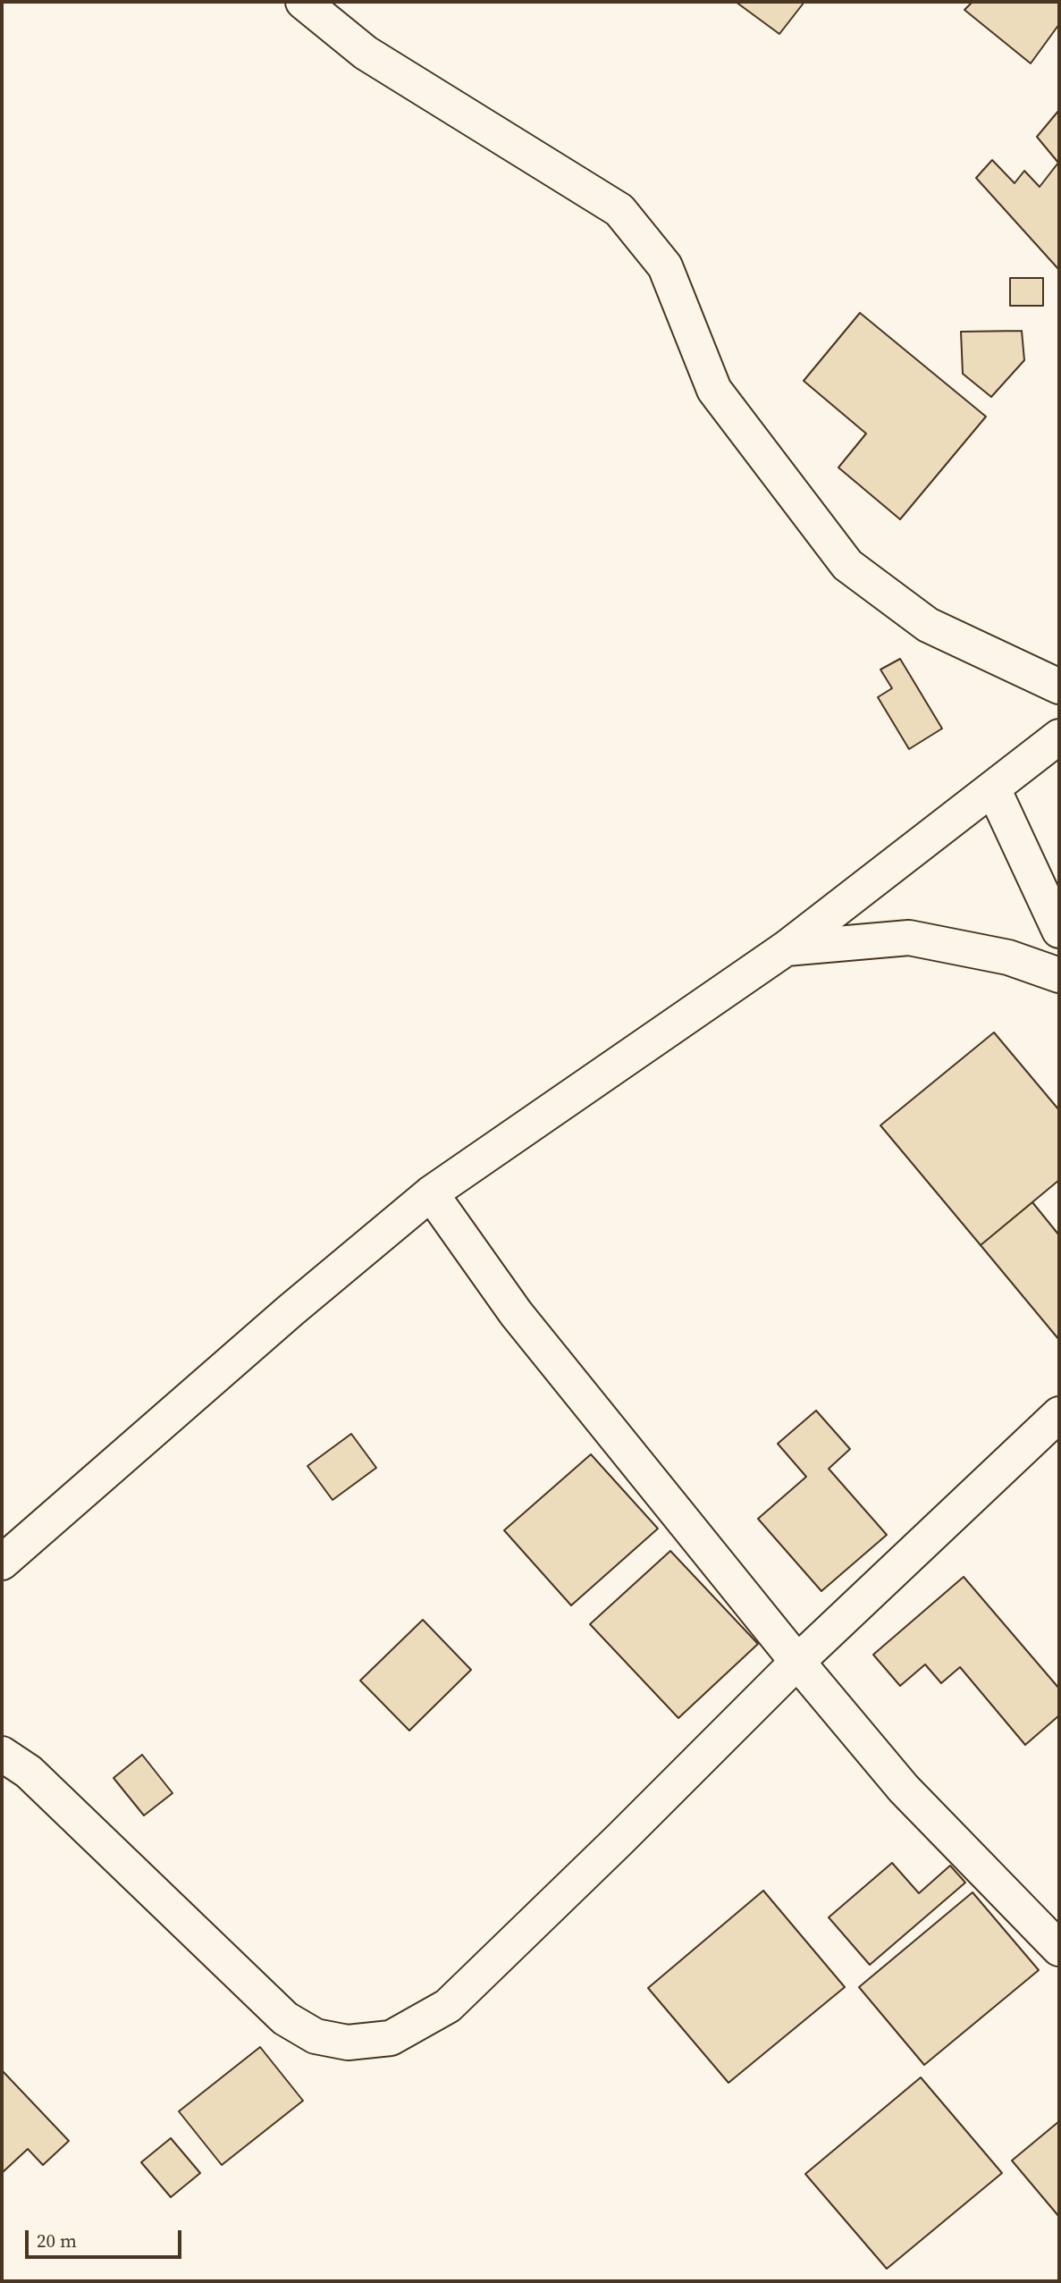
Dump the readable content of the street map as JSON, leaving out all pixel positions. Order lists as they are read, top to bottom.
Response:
{
  "scale_bar": "20 m"
}
